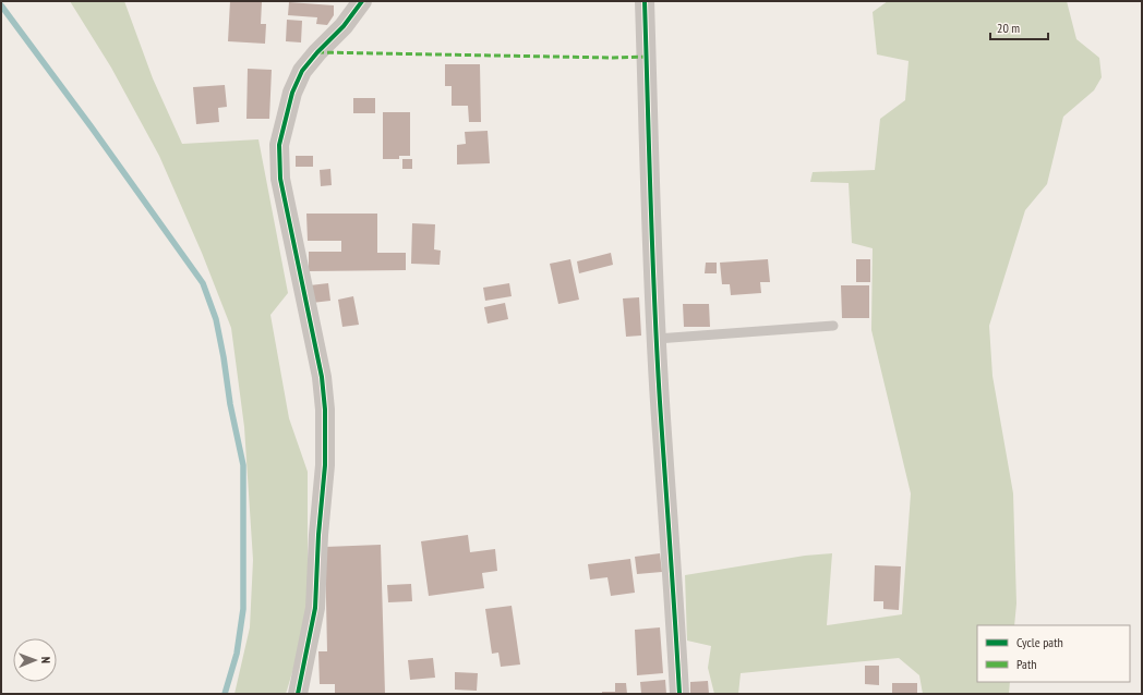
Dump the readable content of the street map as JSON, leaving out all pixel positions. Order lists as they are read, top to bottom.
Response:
{
  "legend": ["Cycle path", "Path"],
  "scale_bar": "20 m",
  "north": "right"
}
